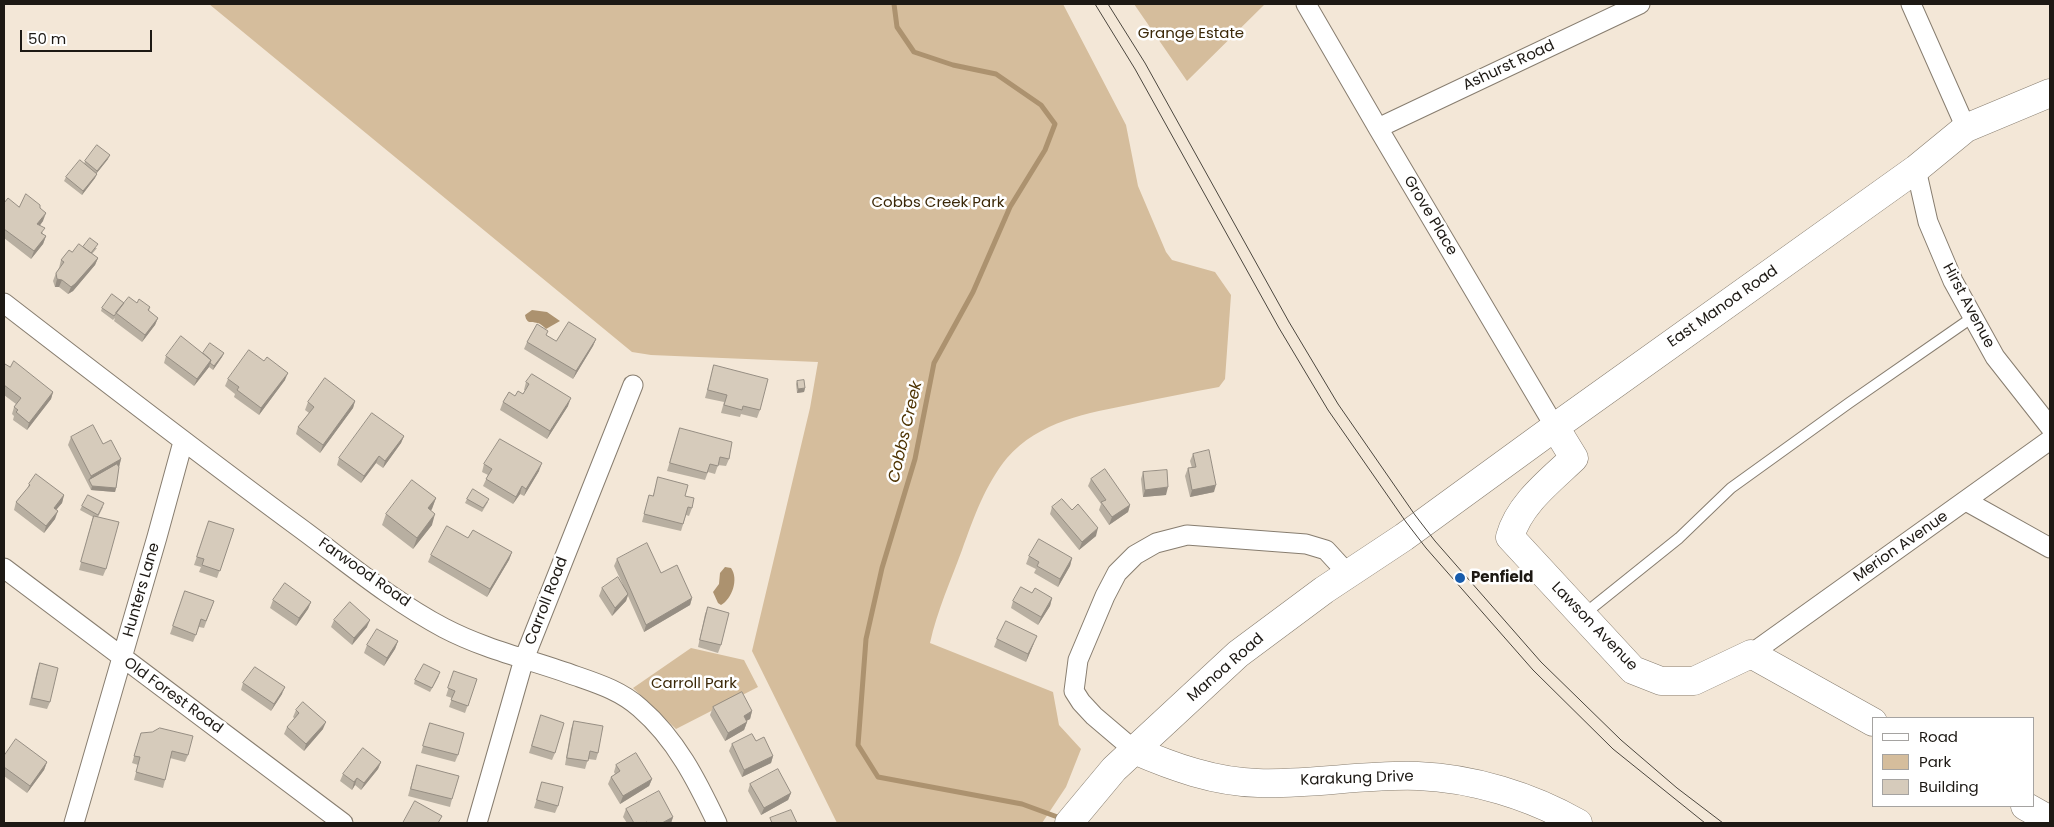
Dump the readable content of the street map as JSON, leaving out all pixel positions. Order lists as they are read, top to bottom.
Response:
{
  "streets": {
    "main road": [
      "East Manoa Road",
      "Lawson Avenue",
      "Manoa Road",
      "Karakung Drive"
    ],
    "street": [
      "Ashurst Road",
      "Grove Place",
      "Hirst Avenue",
      "Merion Avenue",
      "Farwood Road",
      "Hunters Lane",
      "Carroll Road",
      "Old Forest Road"
    ]
  },
  "crossings": [
    ["Ashurst Road", "Grove Place"],
    ["Grove Place", "East Manoa Road"],
    ["Grove Place", "Lawson Avenue"],
    ["Hirst Avenue", "East Manoa Road"],
    ["East Manoa Road", "Lawson Avenue"],
    ["East Manoa Road", "Manoa Road"],
    ["Merion Avenue", "Lawson Avenue"],
    ["Farwood Road", "Hunters Lane"],
    ["Farwood Road", "Carroll Road"],
    ["Hunters Lane", "Old Forest Road"],
    ["Manoa Road", "Karakung Drive"]
  ],
  "water": ["Cobbs Creek"],
  "parks": ["Grange Estate", "Cobbs Creek Park", "Carroll Park"],
  "places": ["Penfield"],
  "legend": ["Road", "Park", "Building"],
  "scale_bar": "50 m"
}
